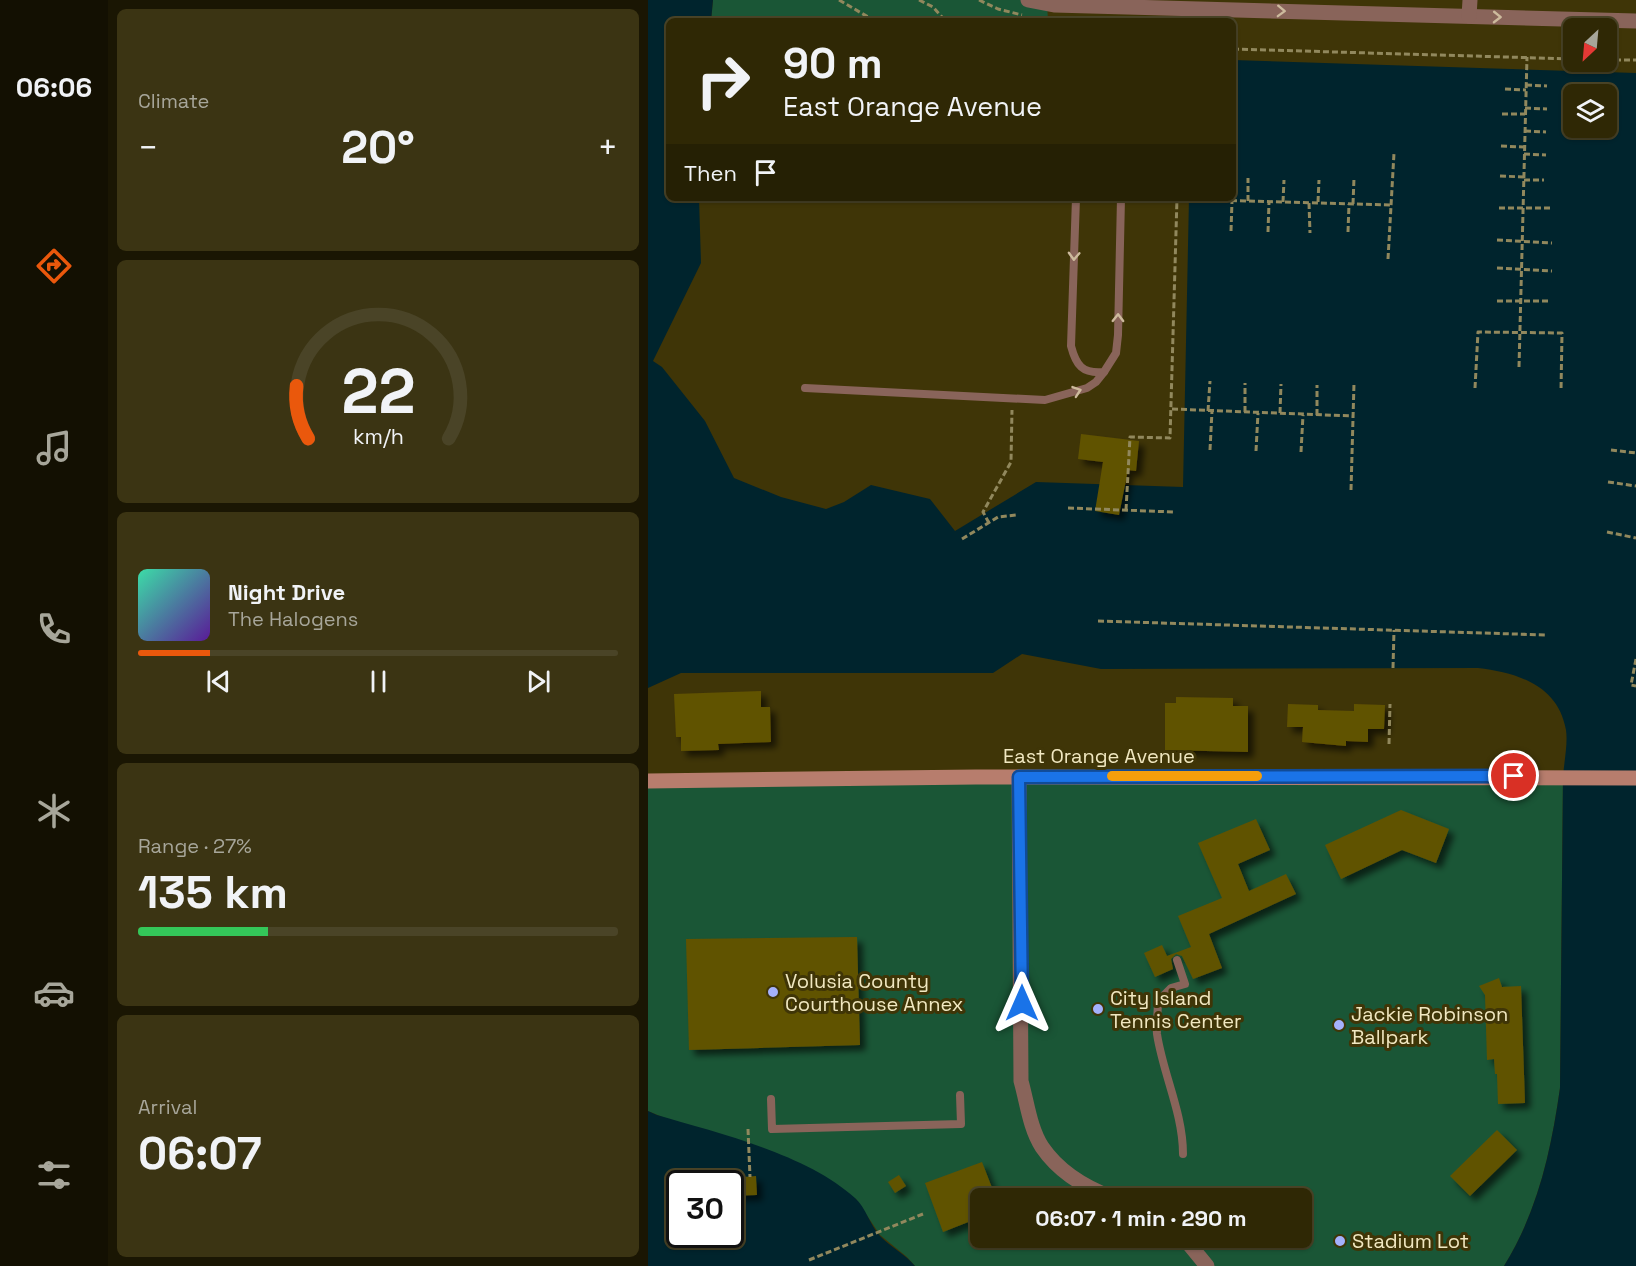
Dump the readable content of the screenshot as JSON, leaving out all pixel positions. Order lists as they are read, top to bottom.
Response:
{
  "streets": {
    "street": ["East Orange Avenue"]
  },
  "places": [
    "Volusia County Courthouse Annex",
    "City Island Tennis Center",
    "Jackie Robinson Ballpark",
    "Stadium Lot"
  ],
  "north": "bottom left",
  "page": {
    "tabs": "06:06",
    "tile": [
      "Climate",
      ["Range · 27%", "135 km"],
      ["Arrival", "06:07"]
    ],
    "turn": ["90 m", "East Orange Avenue"],
    "heat": ["−", "20°", "+"],
    "then": "Then",
    "song": ["Night Drive", "The Halogens"],
    "limit": "30",
    "trip": "06:07 · 1 min · 290 m",
    "gauge": ["22", "km/h"]
  }
}
